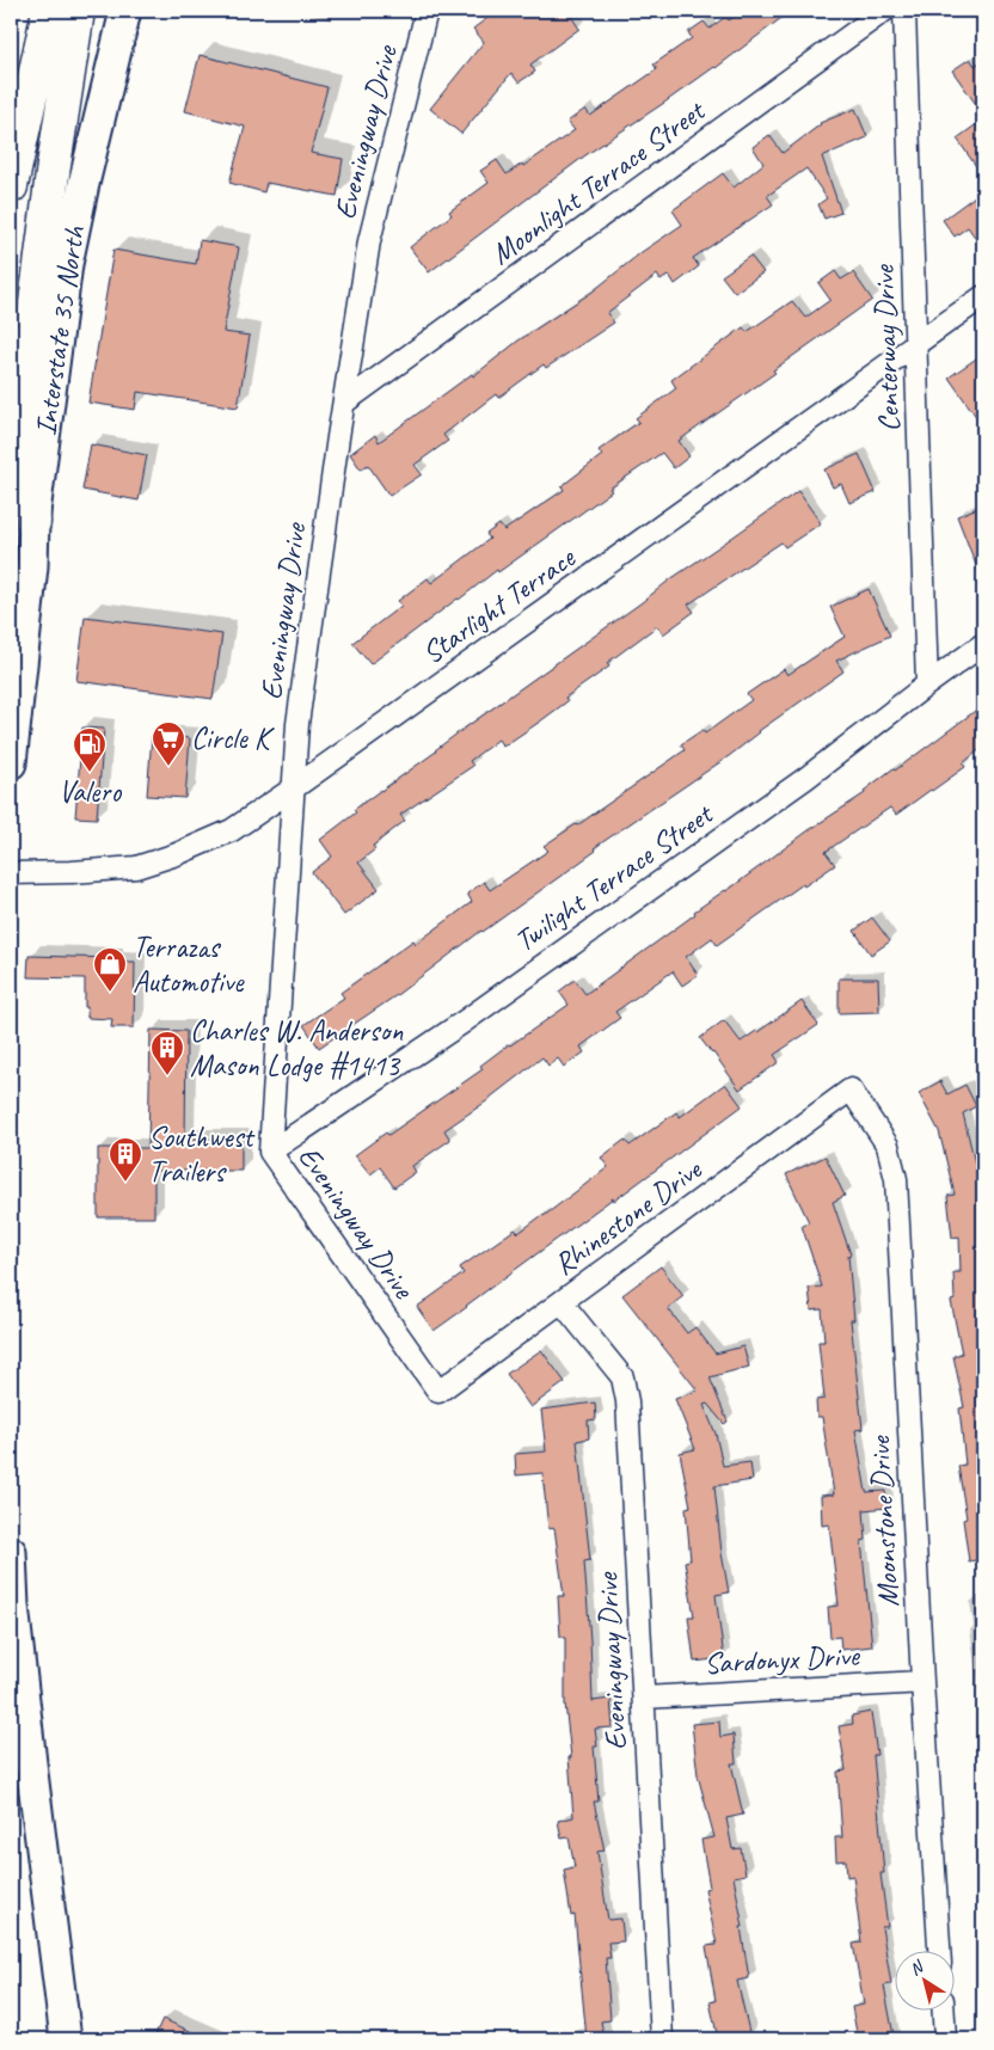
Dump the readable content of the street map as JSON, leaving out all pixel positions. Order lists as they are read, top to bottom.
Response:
{
  "streets": {
    "main road": ["Interstate 35 North"],
    "street": [
      "Eveningway Drive",
      "Moonlight Terrace Street",
      "Centerway Drive",
      "Starlight Terrace",
      "Twilight Terrace Street",
      "Rhinestone Drive",
      "Moonstone Drive",
      "Sardonyx Drive"
    ]
  },
  "crossings": [
    ["Eveningway Drive", "Moonlight Terrace Street"],
    ["Eveningway Drive", "Starlight Terrace"],
    ["Eveningway Drive", "Twilight Terrace Street"],
    ["Eveningway Drive", "Rhinestone Drive"],
    ["Eveningway Drive", "Sardonyx Drive"],
    ["Centerway Drive", "Starlight Terrace"],
    ["Centerway Drive", "Twilight Terrace Street"],
    ["Rhinestone Drive", "Moonstone Drive"],
    ["Moonstone Drive", "Sardonyx Drive"]
  ],
  "places": {
    "supermarket": ["Circle K"],
    "fuel station": ["Valero"],
    "shop": ["Terrazas Automotive"],
    "building": ["Charles W. Anderson Mason Lodge #1413", "Southwest Trailers"]
  },
  "north": "top left"
}
